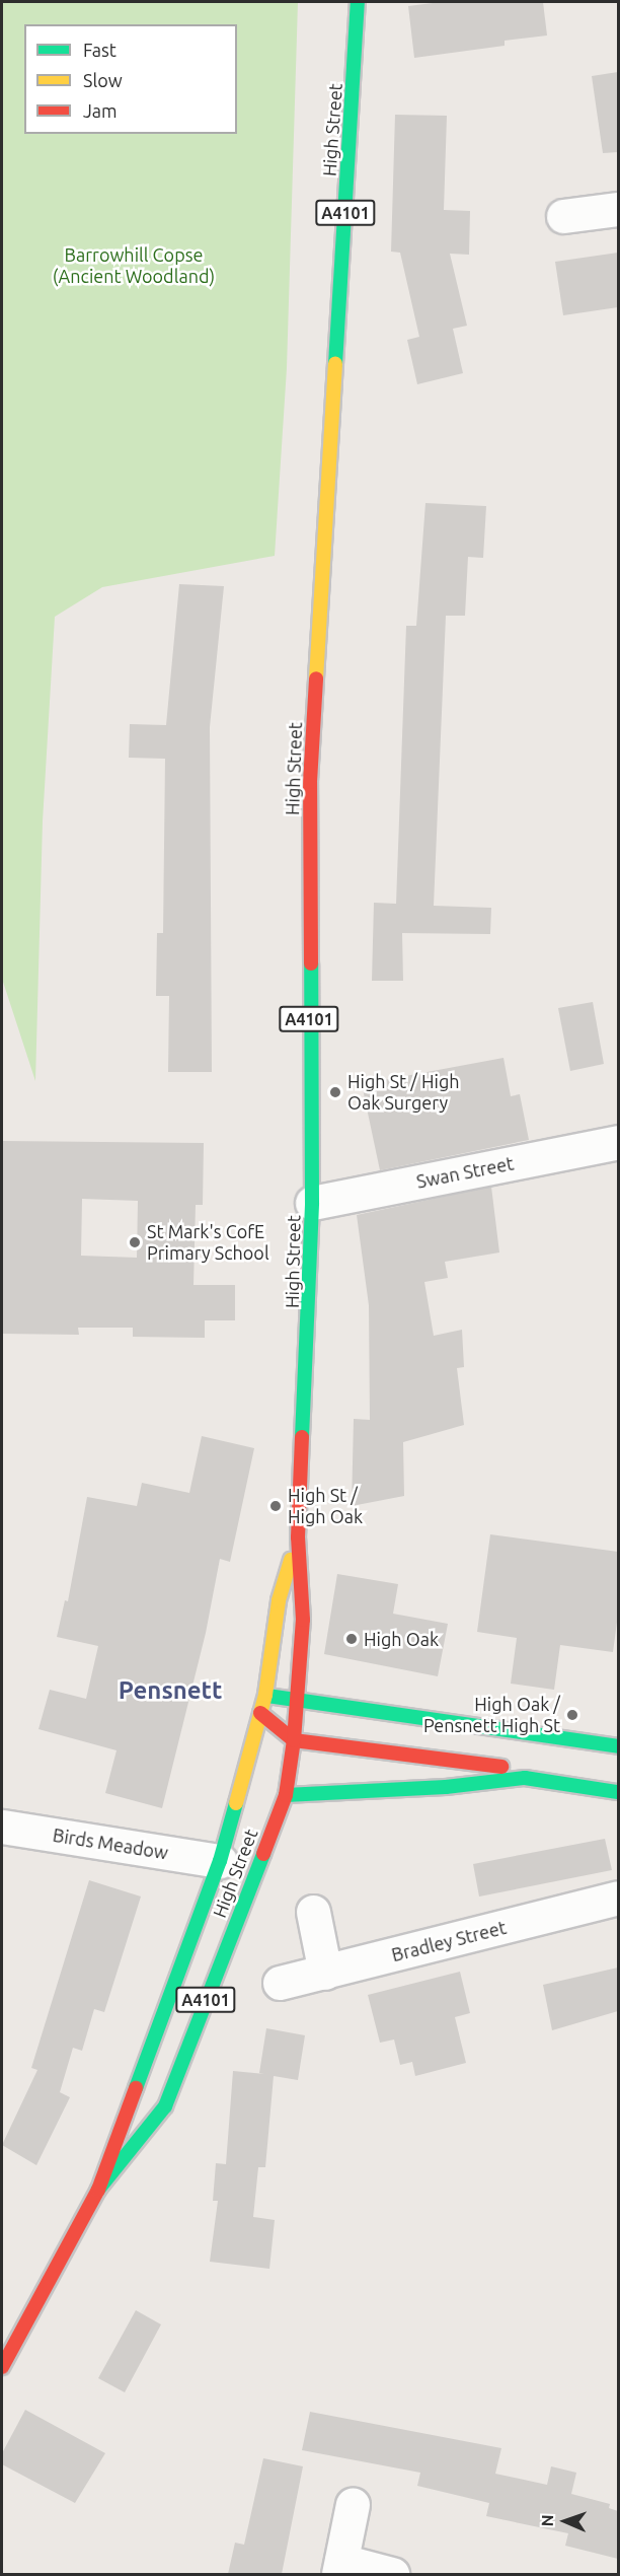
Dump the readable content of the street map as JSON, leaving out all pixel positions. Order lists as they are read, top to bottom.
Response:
{
  "streets": {
    "main road": ["High Street", "A4101"],
    "street": ["Swan Street", "Birds Meadow", "Bradley Street"]
  },
  "crossings": [
    ["High Street", "Swan Street"],
    ["High Street", "Birds Meadow"]
  ],
  "districts": ["Pensnett"],
  "parks": ["Barrowhill Copse (Ancient Woodland)"],
  "places": [
    "High St / High Oak Surgery",
    "St Mark's CofE Primary School",
    "High St / High Oak",
    "High Oak",
    "High Oak / Pensnett High St"
  ],
  "legend": ["Fast", "Slow", "Jam"],
  "north": "left"
}
